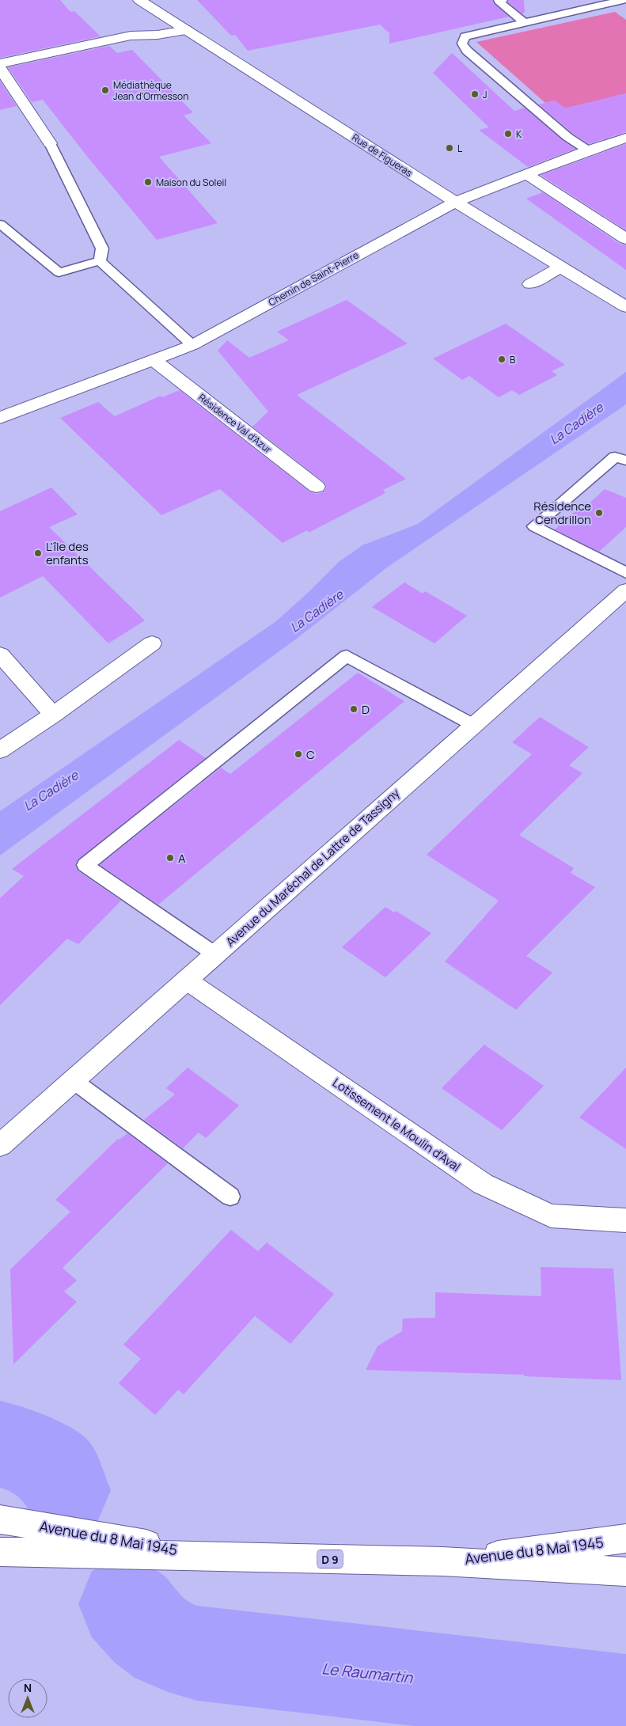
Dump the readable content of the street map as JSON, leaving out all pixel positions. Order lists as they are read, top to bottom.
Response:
{
  "streets": {
    "street": [
      "Rue de Figueras",
      "Chemin de Saint-Pierre",
      "Résidence Val d'Azur",
      "Avenue du Maréchal de Lattre de Tassigny",
      "Lotissement le Moulin d'Aval",
      "Avenue du 8 Mai 1945",
      "D 9"
    ]
  },
  "crossings": [
    ["Rue de Figueras", "Chemin de Saint-Pierre"],
    ["Chemin de Saint-Pierre", "Résidence Val d'Azur"],
    ["Avenue du Maréchal de Lattre de Tassigny", "Lotissement le Moulin d'Aval"]
  ],
  "water": ["La Cadière", "Le Raumartin"],
  "places": [
    "Médiathèque Jean d'Ormesson",
    "J",
    "K",
    "L",
    "Maison du Soleil",
    "B",
    "Résidence Cendrillon",
    "L'île des enfants",
    "D",
    "C",
    "A"
  ],
  "north": "top"
}
